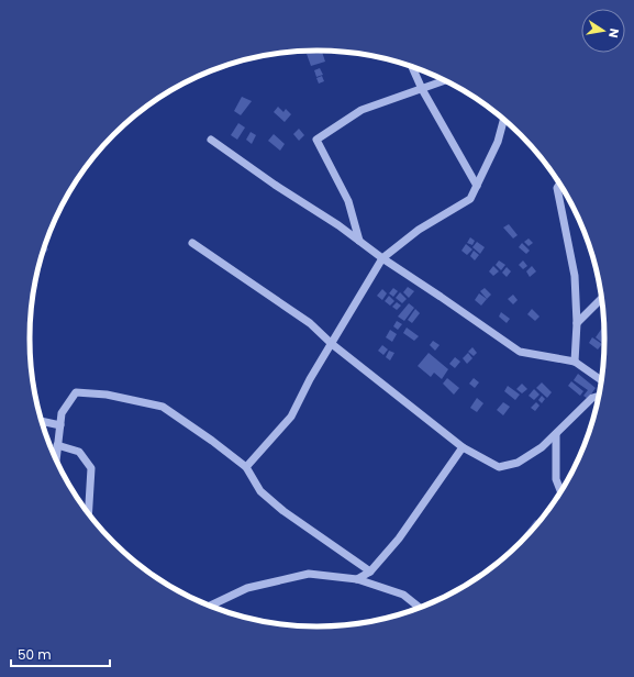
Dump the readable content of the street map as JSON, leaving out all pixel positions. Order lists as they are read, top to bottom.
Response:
{
  "scale_bar": "50 m",
  "north": "right"
}
